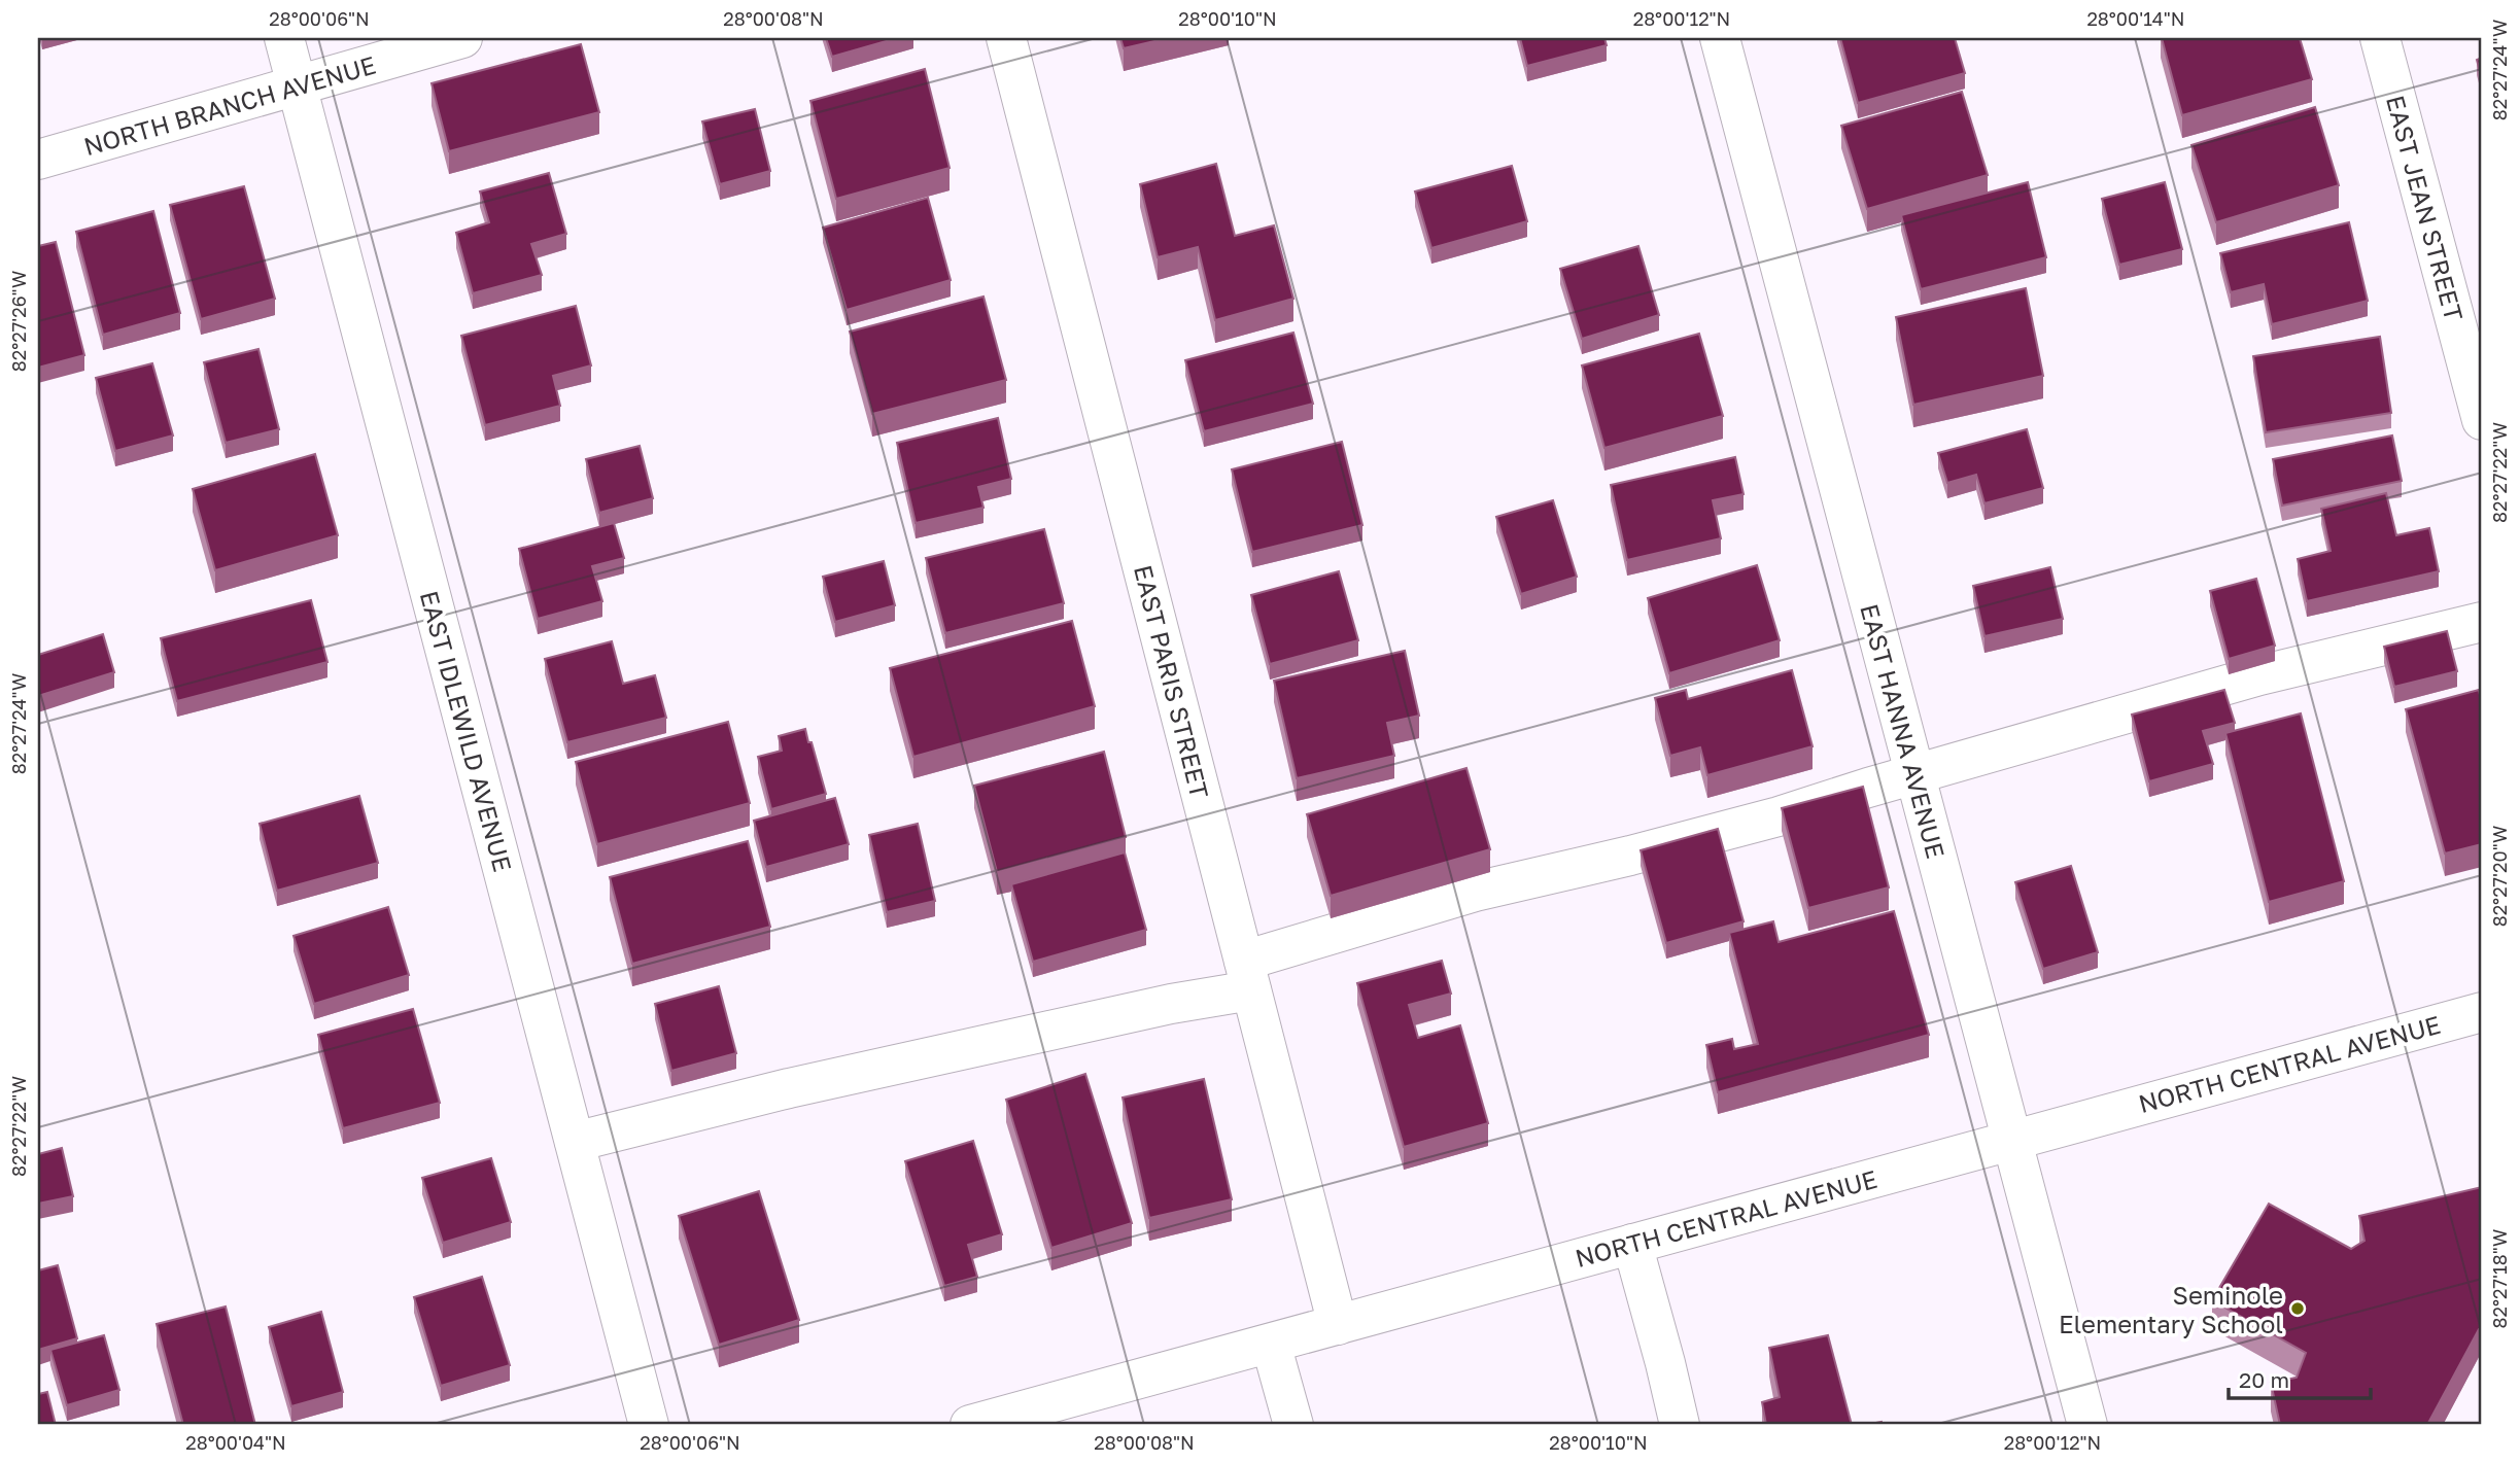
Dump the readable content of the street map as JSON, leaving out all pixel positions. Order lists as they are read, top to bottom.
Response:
{
  "streets": {
    "street": [
      "NORTH BRANCH AVENUE",
      "EAST JEAN STREET",
      "EAST PARIS STREET",
      "EAST IDLEWILD AVENUE",
      "EAST HANNA AVENUE",
      "NORTH CENTRAL AVENUE"
    ]
  },
  "crossings": [
    ["NORTH BRANCH AVENUE", "EAST IDLEWILD AVENUE"],
    ["EAST PARIS STREET", "NORTH CENTRAL AVENUE"],
    ["EAST HANNA AVENUE", "NORTH CENTRAL AVENUE"]
  ],
  "places": ["Seminole Elementary School"],
  "scale_bar": "20 m",
  "coordinates": [
    "28°00'06\"N",
    "28°00'08\"N",
    "28°00'10\"N",
    "28°00'12\"N",
    "28°00'14\"N",
    "82°27'24\"W",
    "82°27'26\"W",
    "82°27'22\"W",
    "82°27'20\"W",
    "82°27'18\"W",
    "28°00'04\"N"
  ]
}
